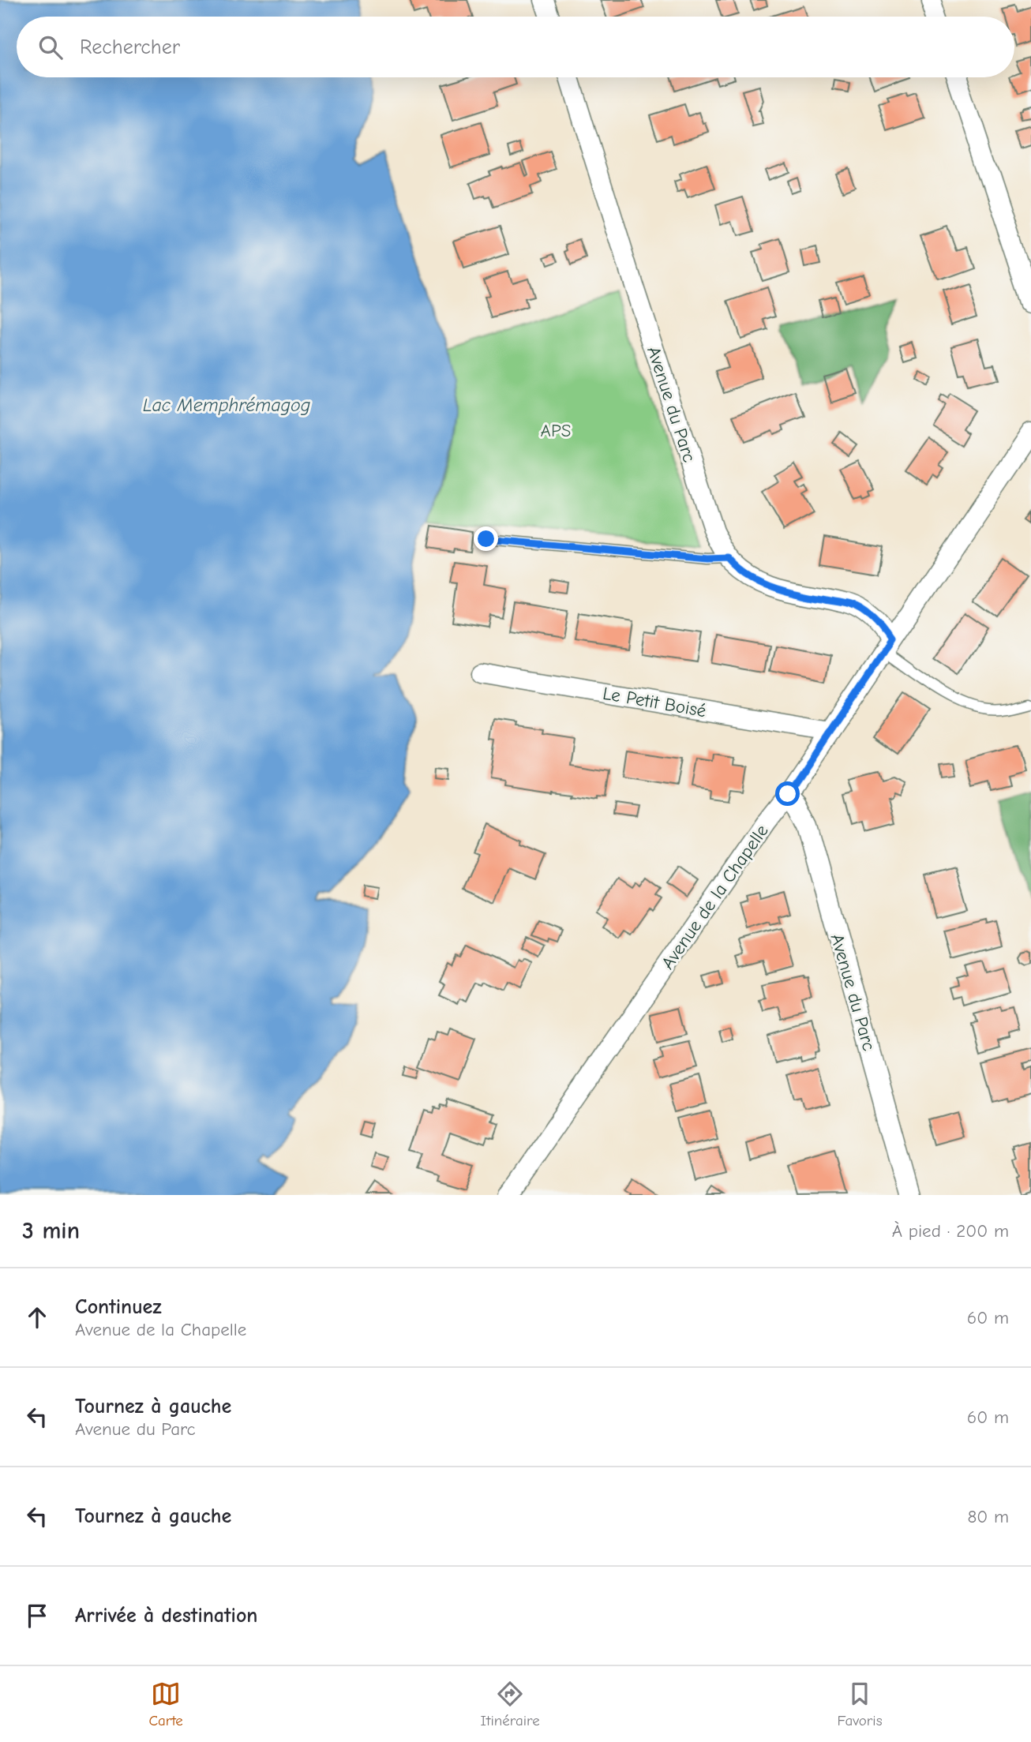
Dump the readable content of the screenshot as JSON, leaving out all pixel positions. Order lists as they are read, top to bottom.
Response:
{
  "streets": {
    "street": ["Avenue du Parc", "Le Petit Boisé", "Avenue de la Chapelle"]
  },
  "crossings": [
    ["Avenue du Parc", "Avenue de la Chapelle"],
    ["Le Petit Boisé", "Avenue de la Chapelle"]
  ],
  "water": ["Lac Memphrémagog"],
  "parks": ["APS"],
  "page": {
    "search": "Rechercher",
    "heading": ["3 min", "À pied · 200 m"],
    "list": [
      ["Continuez", "Avenue de la Chapelle", "60 m"],
      ["Tournez à gauche", "Avenue du Parc", "60 m"],
      ["Tournez à gauche", "80 m"],
      "Arrivée à destination"
    ],
    "nav": ["Carte", "Itinéraire", "Favoris"]
  }
}
